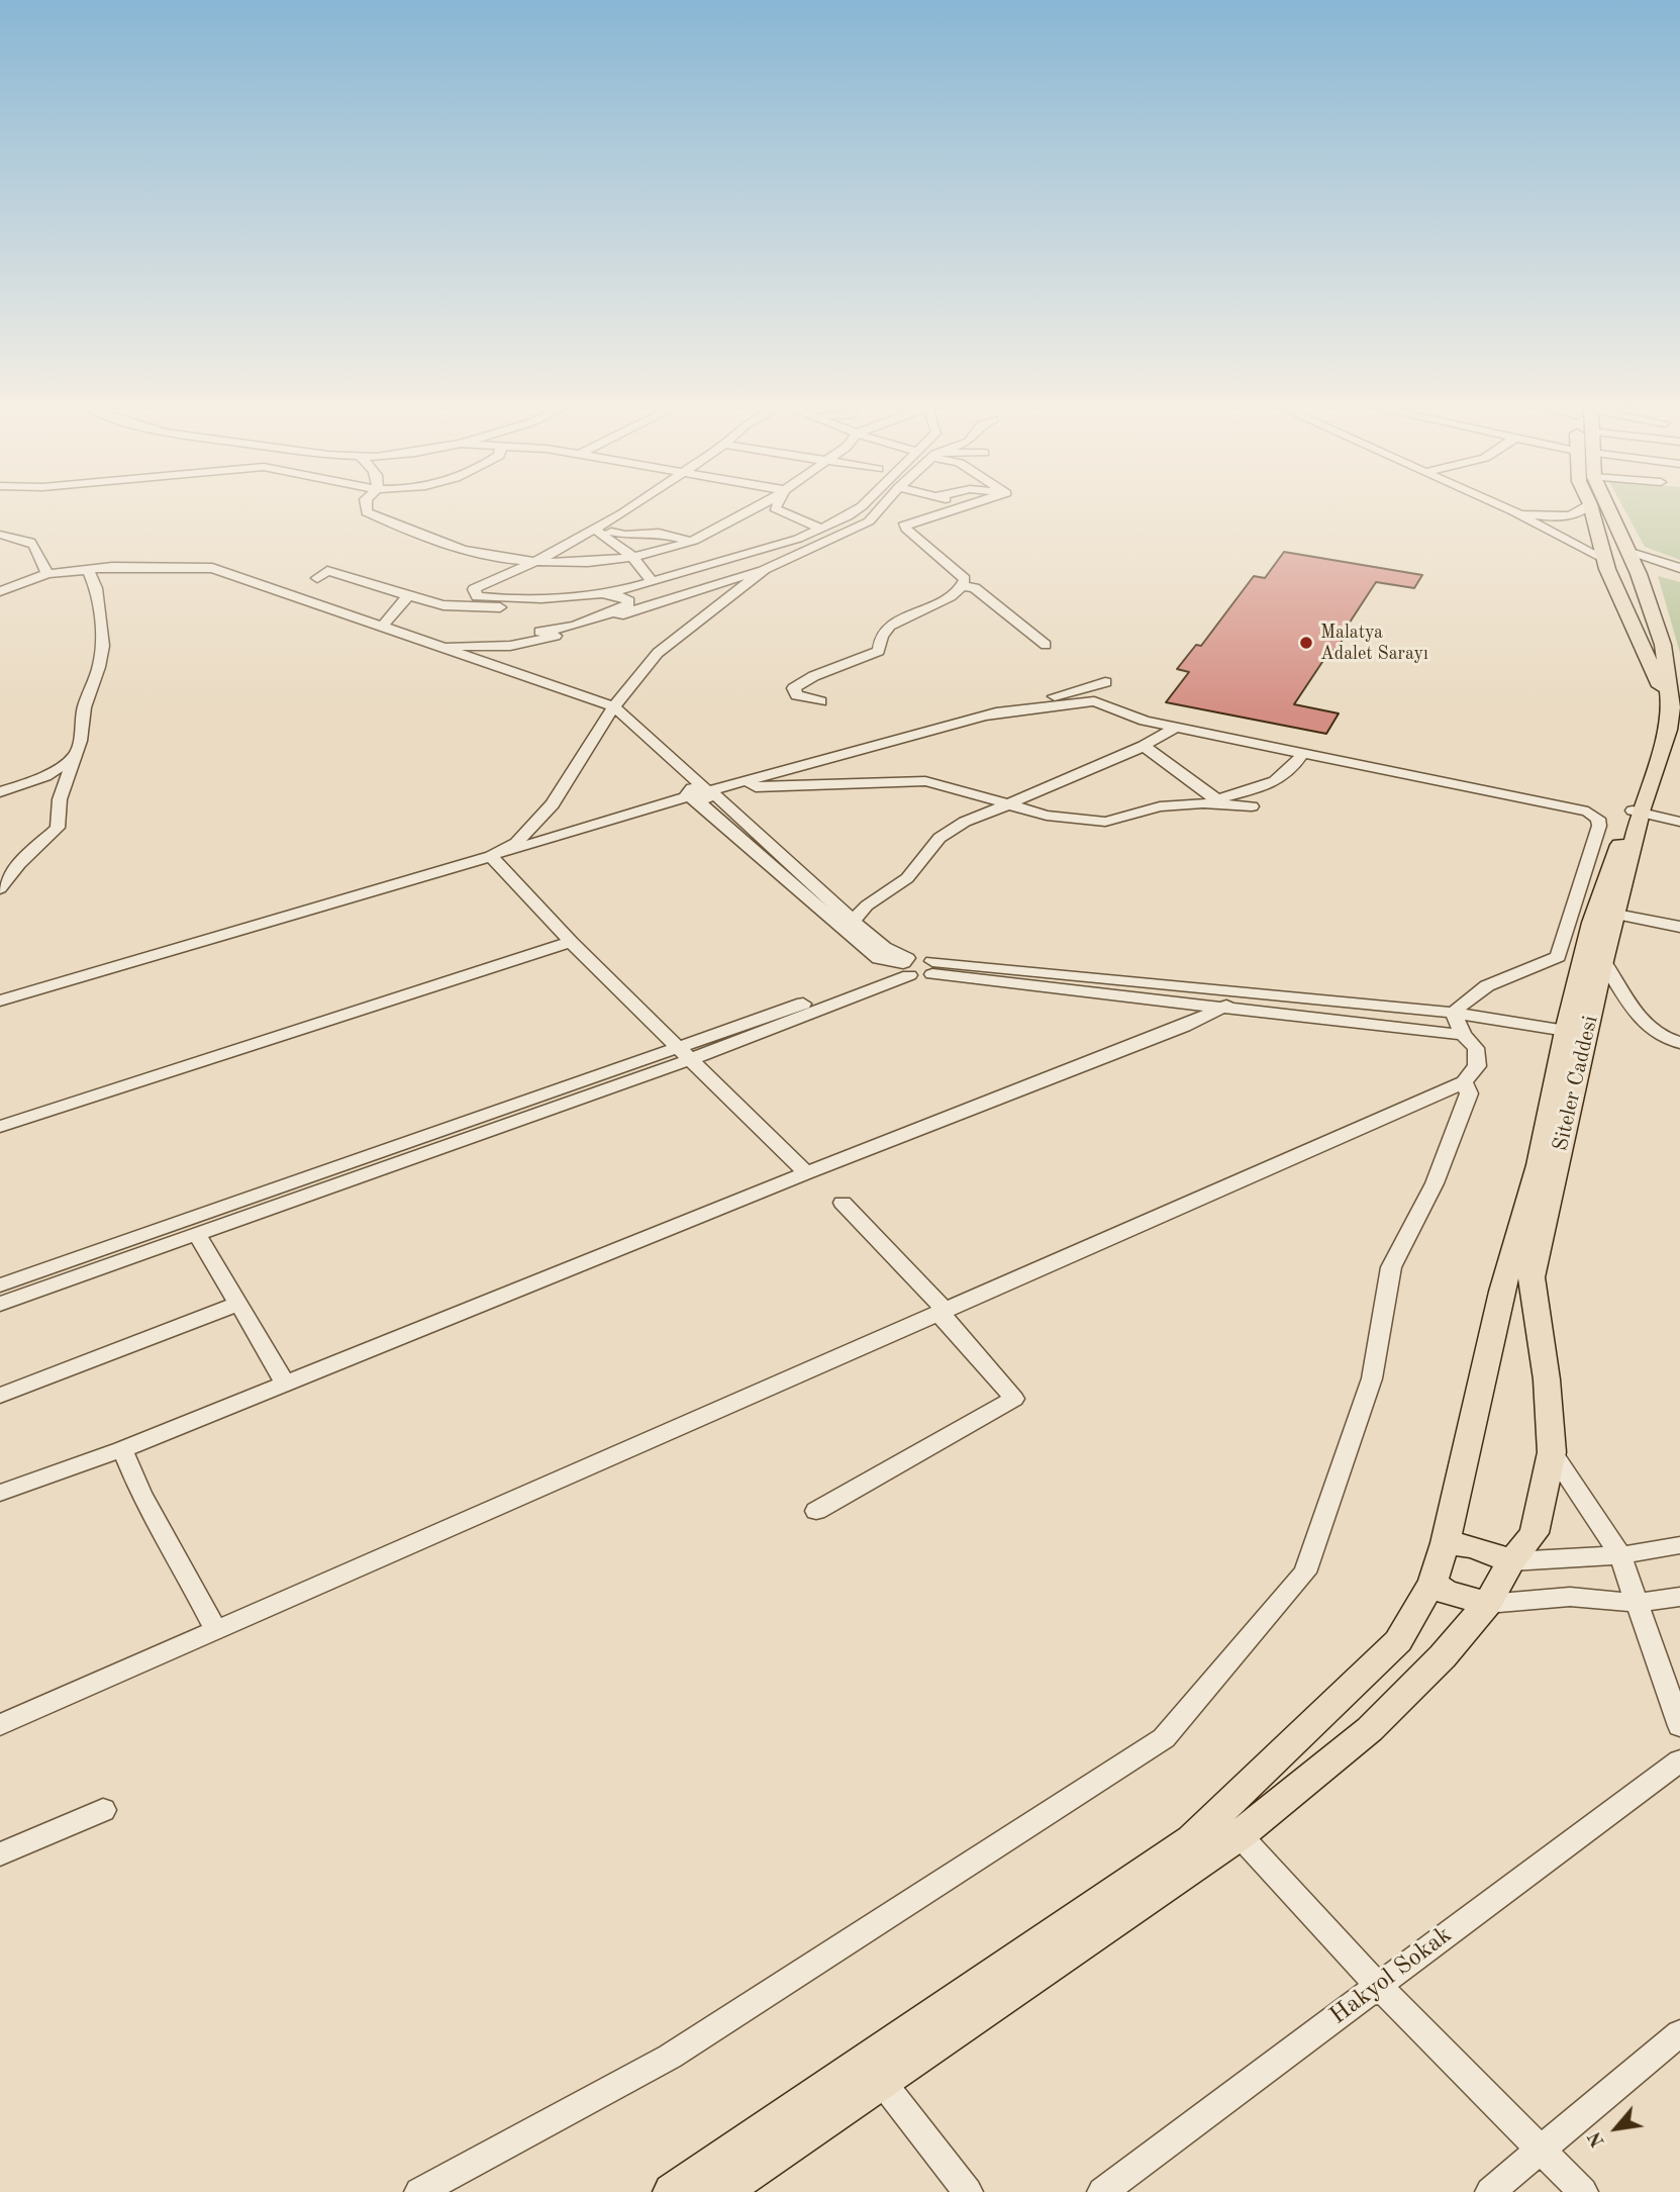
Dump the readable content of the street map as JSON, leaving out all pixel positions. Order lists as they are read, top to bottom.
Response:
{
  "streets": {
    "main road": ["Siteler Caddesi"],
    "street": ["Hakyol Sokak"]
  },
  "places": ["Malatya Adalet Sarayı"],
  "north": "bottom left"
}
